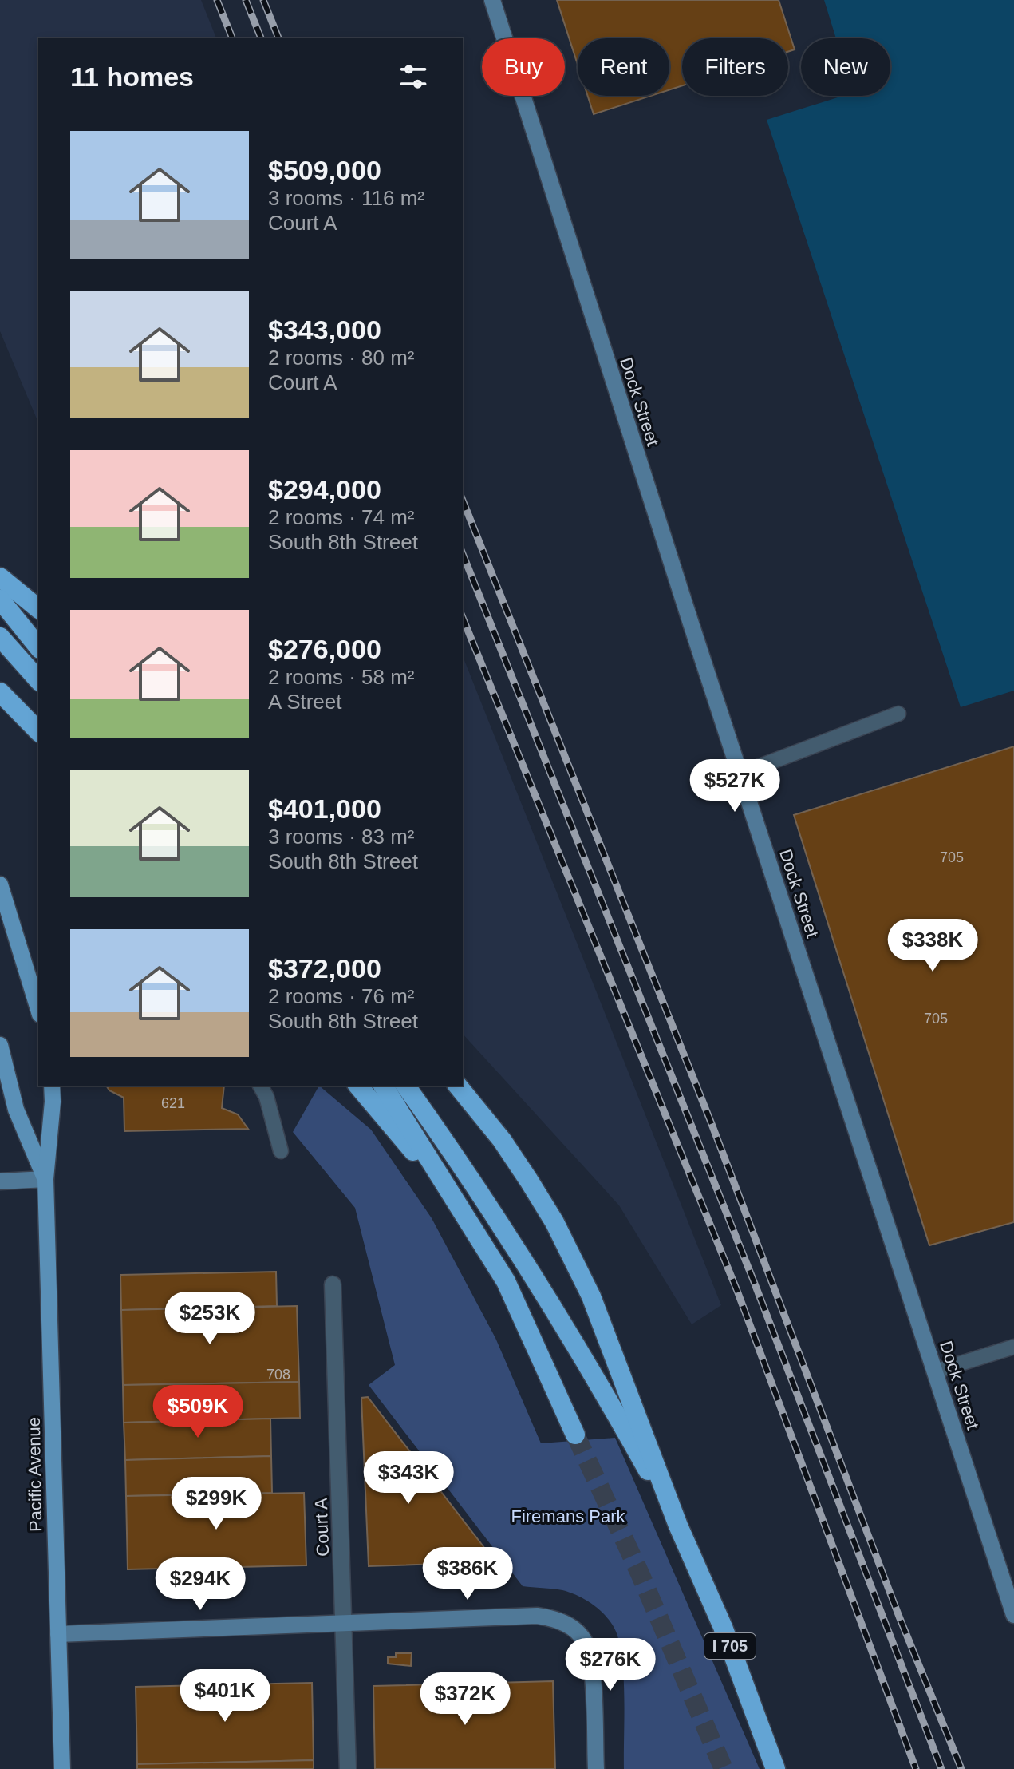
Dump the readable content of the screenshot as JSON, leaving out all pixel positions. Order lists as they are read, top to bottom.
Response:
{
  "streets": {
    "highway": ["I 705"],
    "main road": ["Pacific Avenue"],
    "street": ["Dock Street", "Court A"]
  },
  "parks": ["Firemans Park"],
  "house_numbers": [
    "705",
    "705",
    "621",
    "708"
  ],
  "page": {
    "chip": [
      "Buy",
      "Rent",
      "Filters",
      "New"
    ],
    "heading": "11 homes",
    "list": [
      {
        "name": "$509,000",
        "note": "3 rooms · 116 m² · Court A"
      },
      {
        "name": "$343,000",
        "note": "2 rooms · 80 m² · Court A"
      },
      {
        "name": "$294,000",
        "note": "2 rooms · 74 m² · South 8th Street"
      },
      {
        "name": "$276,000",
        "note": "2 rooms · 58 m² · A Street"
      },
      {
        "name": "$401,000",
        "note": "3 rooms · 83 m² · South 8th Street"
      },
      {
        "name": "$372,000",
        "note": "2 rooms · 76 m² · South 8th Street"
      }
    ],
    "price": [
      "$527K",
      "$338K",
      "$253K",
      "$509K",
      "$343K",
      "$299K",
      "$386K",
      "$294K",
      "$276K",
      "$401K",
      "$372K"
    ]
  }
}
